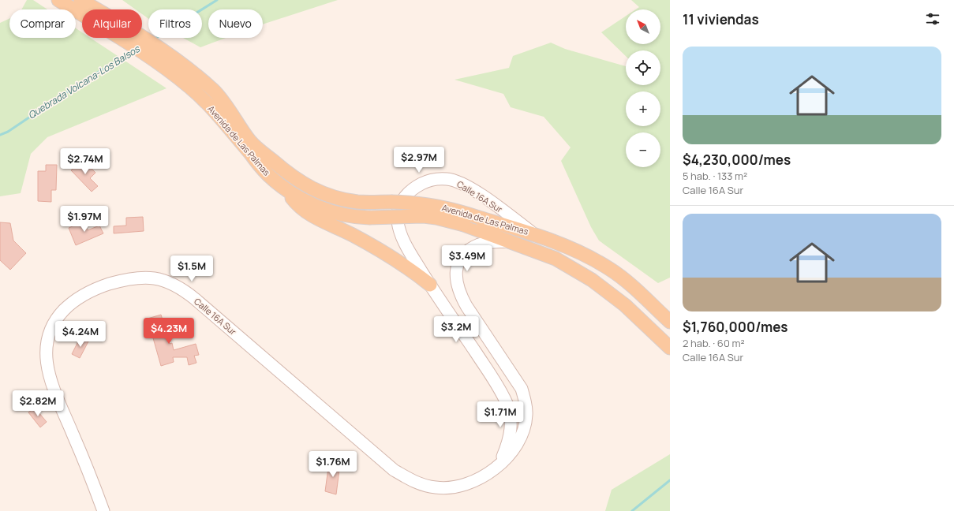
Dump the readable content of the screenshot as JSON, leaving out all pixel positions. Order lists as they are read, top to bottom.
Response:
{
  "streets": {
    "main road": ["Avenida de Las Palmas", "Calle 16A Sur"]
  },
  "crossings": [
    ["Avenida de Las Palmas", "Calle 16A Sur"]
  ],
  "water": ["Quebrada Volcana-Los Balsos"],
  "north": "top left",
  "page": {
    "heading": "11 viviendas",
    "map_buttons": ["+", "−"],
    "chip": [
      "Comprar",
      "Alquilar",
      "Filtros",
      "Nuevo"
    ],
    "list": [
      {
        "name": "$4,230,000/mes",
        "note": "5 hab. · 133 m² · Calle 16A Sur"
      },
      {
        "name": "$1,760,000/mes",
        "note": "2 hab. · 60 m² · Calle 16A Sur"
      }
    ],
    "price": [
      "$2.97M",
      "$2.74M",
      "$1.97M",
      "$3.49M",
      "$1.5M",
      "$3.2M",
      "$4.23M",
      "$4.24M",
      "$2.82M",
      "$1.71M",
      "$1.76M"
    ]
  }
}
